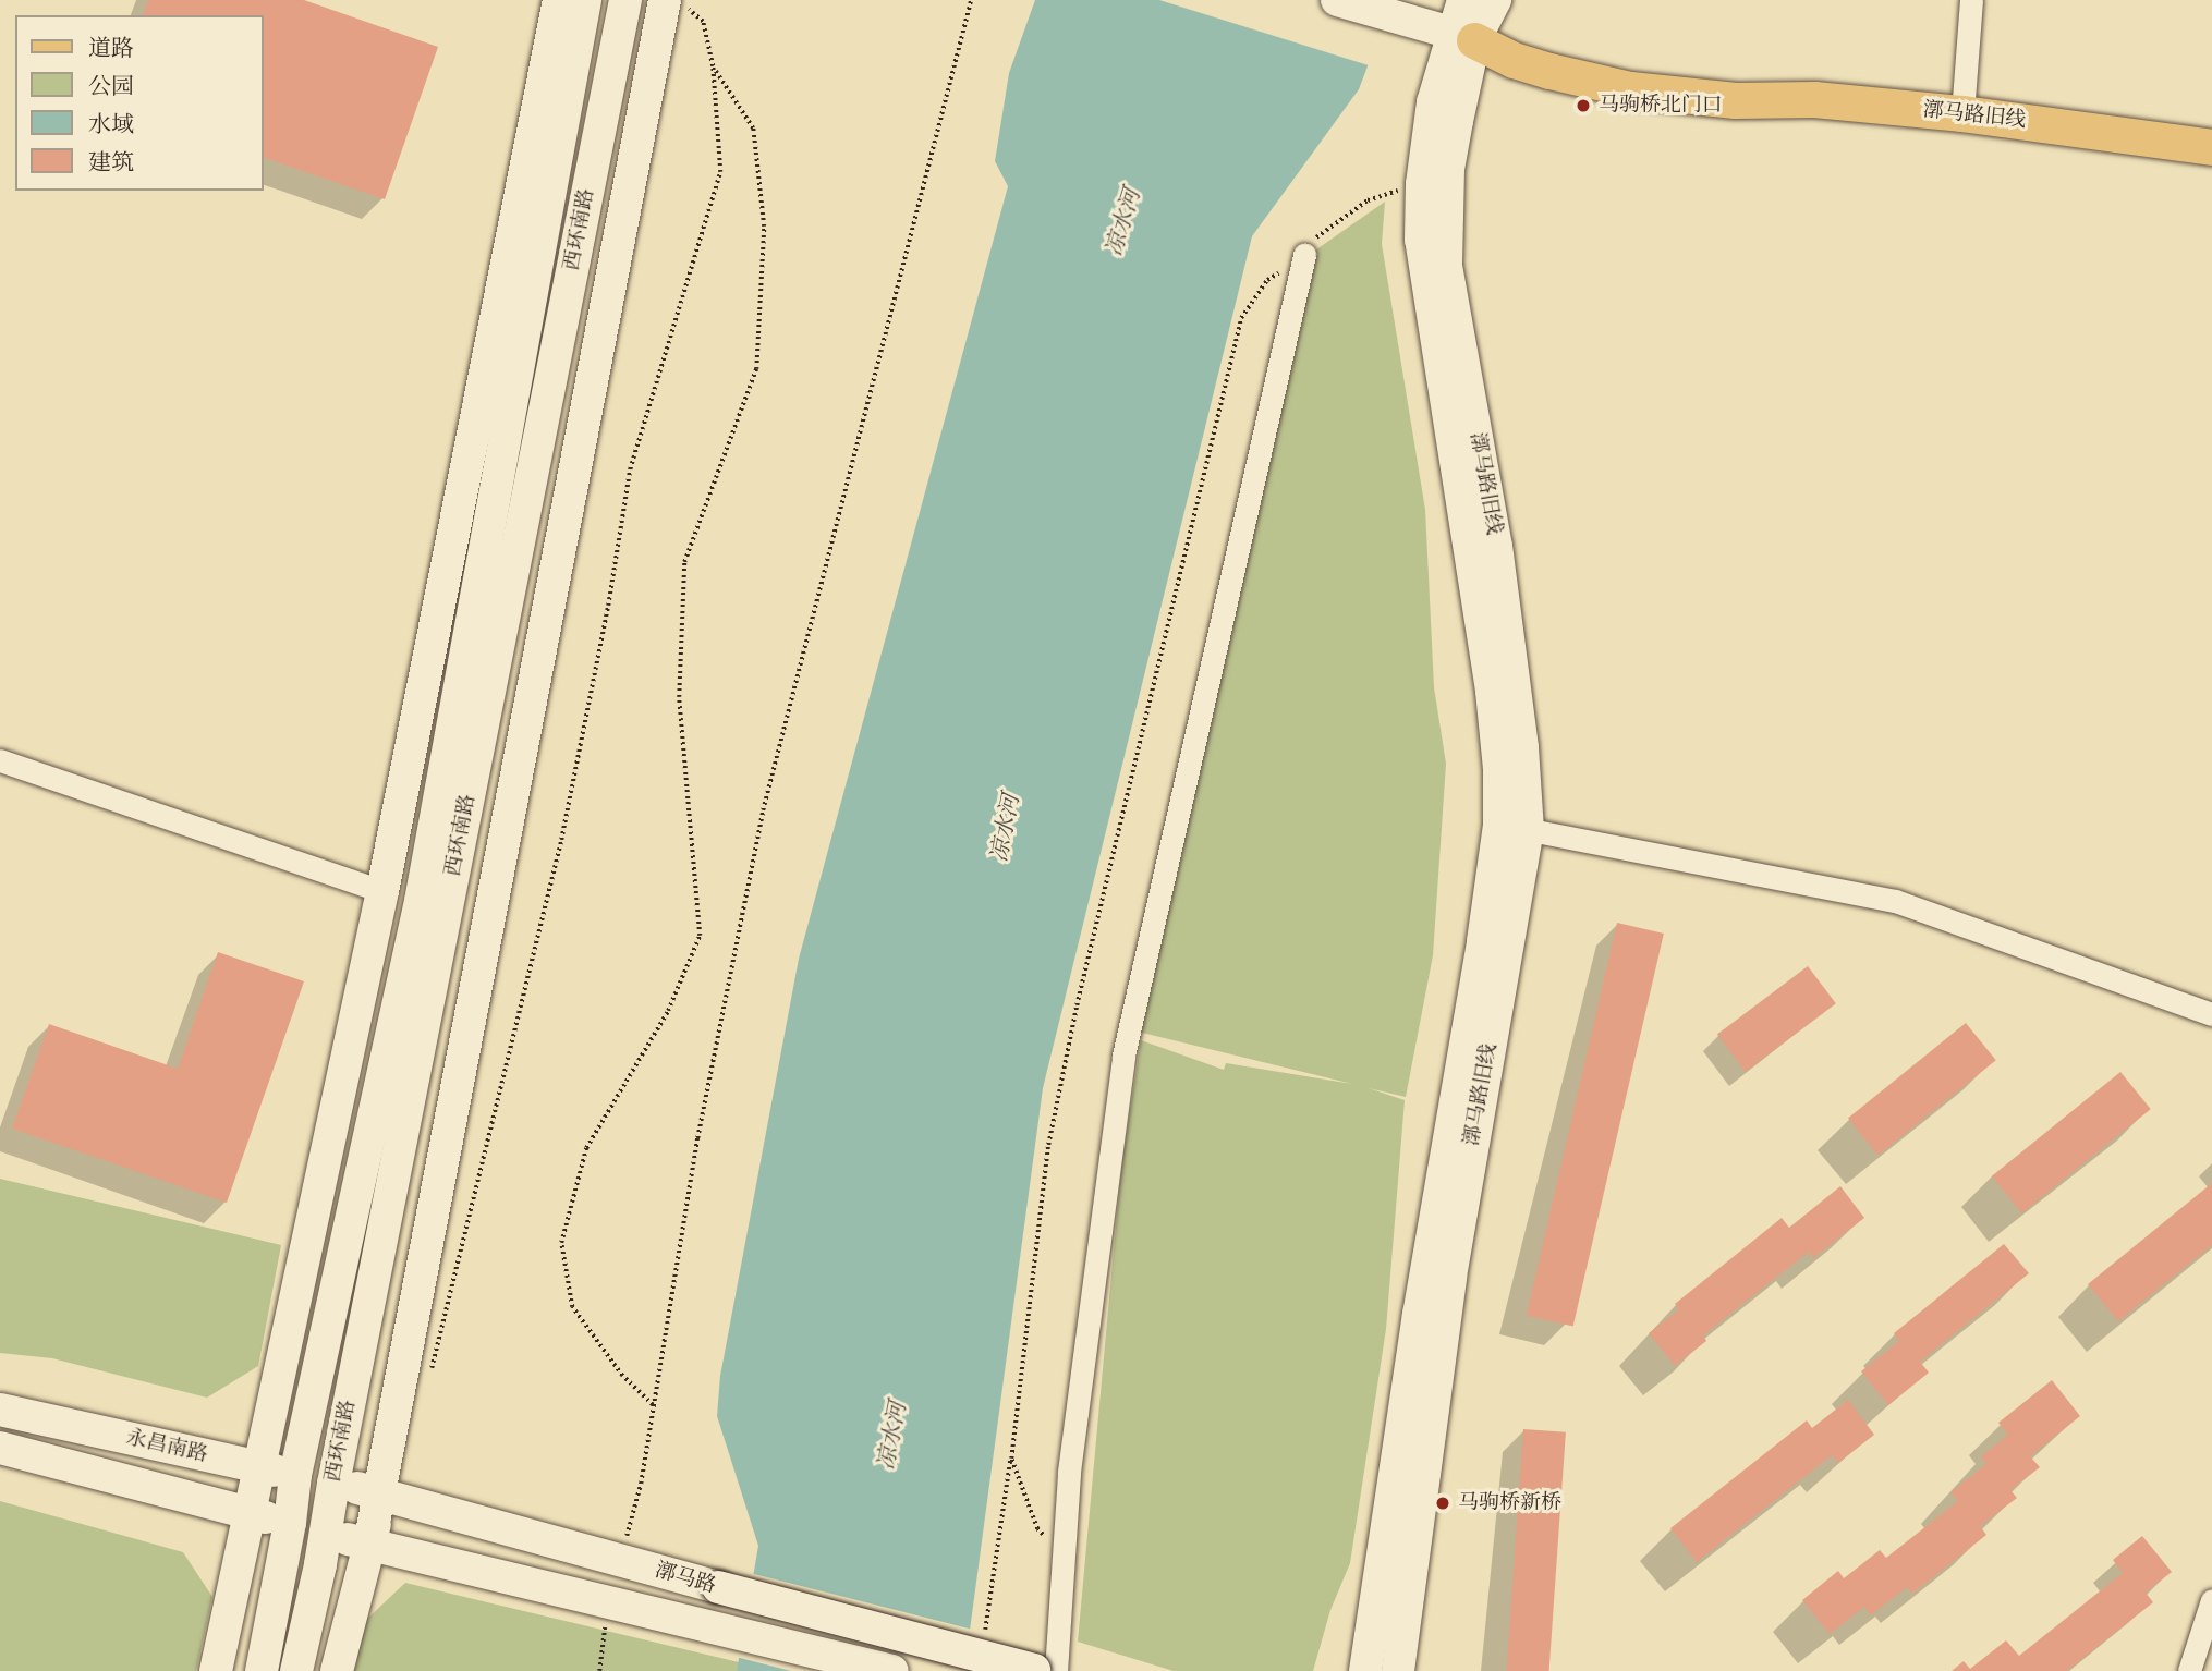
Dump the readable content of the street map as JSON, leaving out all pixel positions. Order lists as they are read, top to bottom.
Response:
{
  "streets": {
    "main road": [
      "漷马路旧线",
      "西环南路",
      "永昌南路",
      "漷马路"
    ]
  },
  "crossings": [
    ["西环南路", "永昌南路"],
    ["西环南路", "漷马路"],
    ["永昌南路", "漷马路"]
  ],
  "water": ["凉水河"],
  "places": ["马驹桥北门口", "马驹桥新桥"],
  "legend": [
    "道路",
    "公园",
    "水域",
    "建筑"
  ]
}
